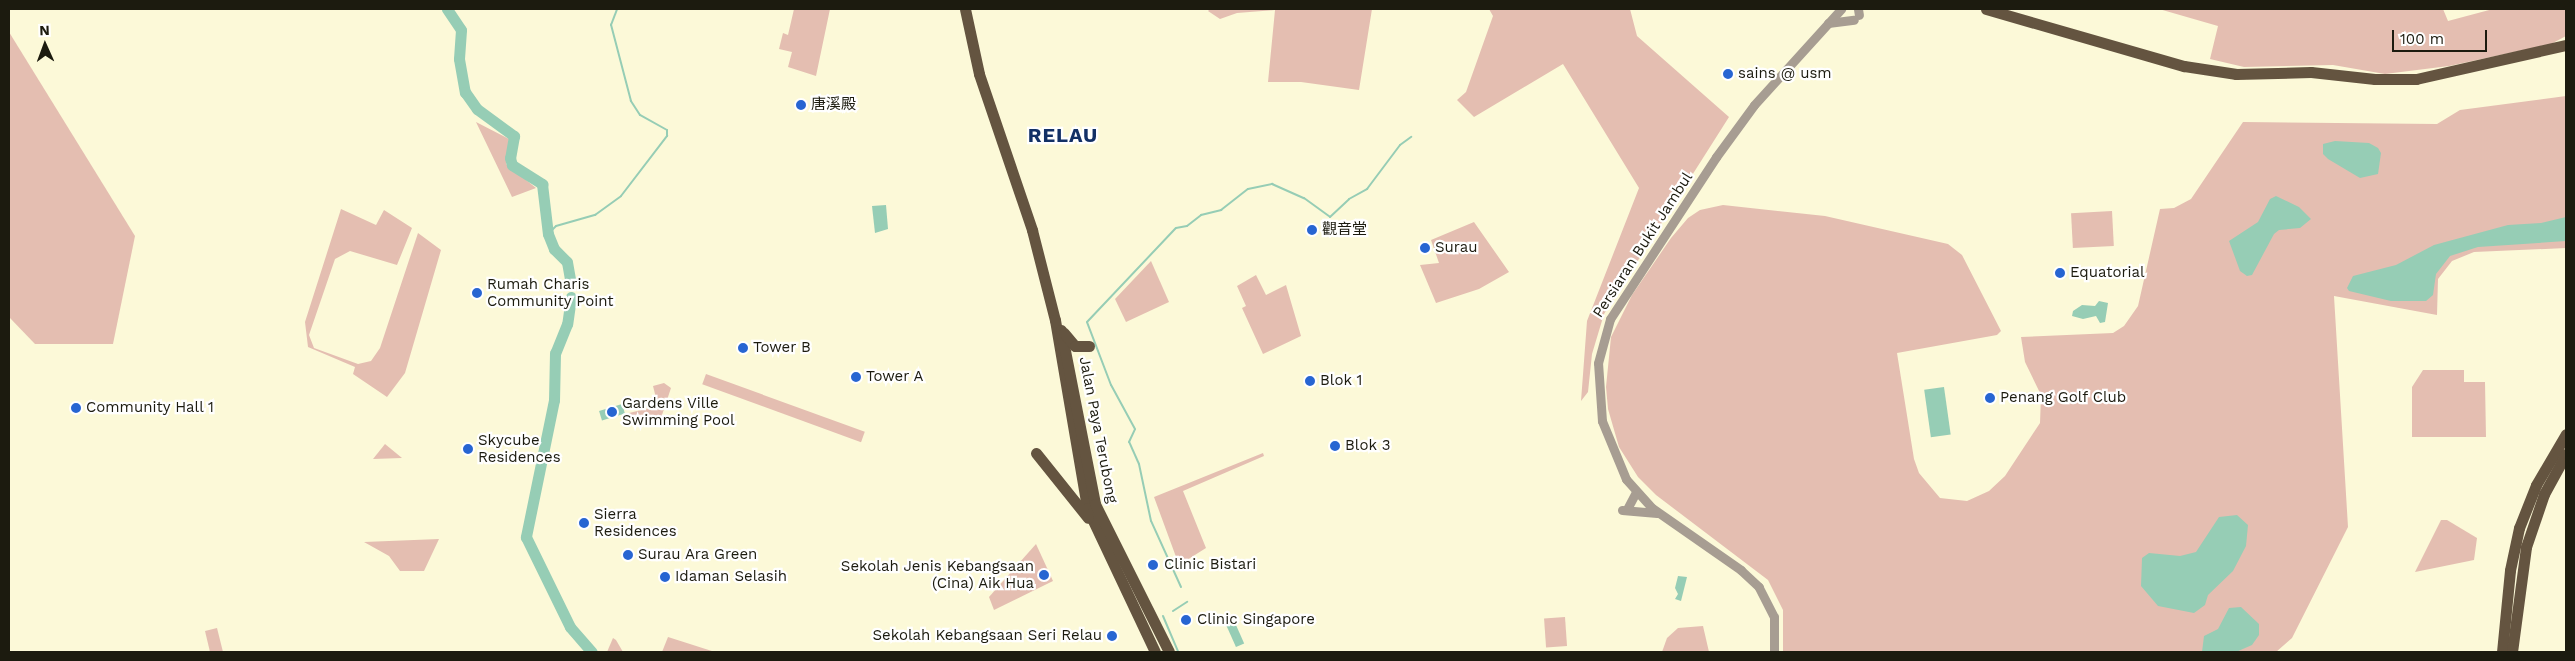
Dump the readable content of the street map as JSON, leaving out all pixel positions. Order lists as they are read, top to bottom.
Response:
{
  "streets": {
    "main road": ["Jalan Paya Terubong"],
    "street": ["Persiaran Bukit Jambul"]
  },
  "districts": ["RELAU"],
  "places": [
    "sains @ usm",
    "唐溪殿",
    "觀音堂",
    "Surau",
    "Equatorial",
    "Rumah Charis Community Point",
    "Tower B",
    "Tower A",
    "Blok 1",
    "Penang Golf Club",
    "Community Hall 1",
    "Gardens Ville Swimming Pool",
    "Blok 3",
    "Skycube Residences",
    "Sierra Residences",
    "Surau Ara Green",
    "Clinic Bistari",
    "Sekolah Jenis Kebangsaan (Cina) Aik Hua",
    "Idaman Selasih",
    "Clinic Singapore",
    "Sekolah Kebangsaan Seri Relau"
  ],
  "scale_bar": "100 m",
  "north": "top"
}
